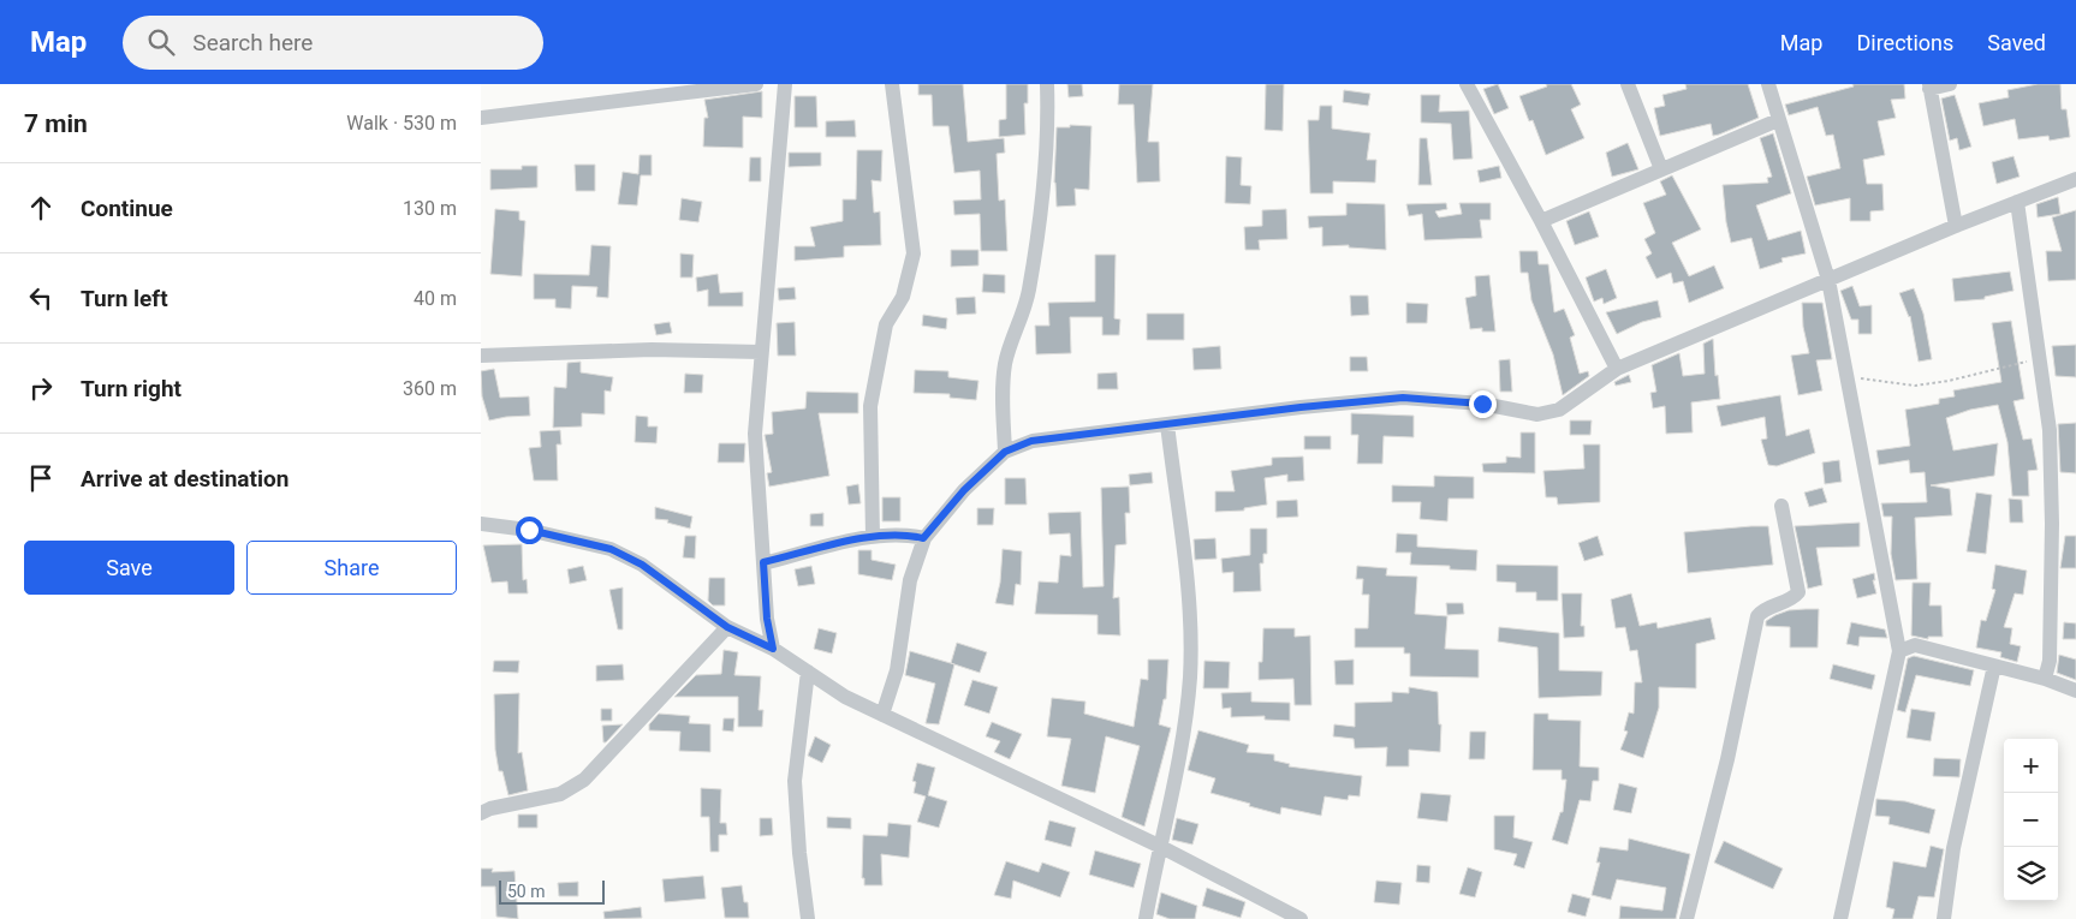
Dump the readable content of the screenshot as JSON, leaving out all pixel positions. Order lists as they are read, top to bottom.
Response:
{
  "scale_bar": "50 m",
  "page": {
    "header": "Map",
    "search": "Search here",
    "nav": ["Map", "Directions", "Saved"],
    "heading": ["7 min", "Walk · 530 m"],
    "list": [
      ["Continue", "130 m"],
      ["Turn left", "40 m"],
      ["Turn right", "360 m"],
      "Arrive at destination"
    ],
    "buttons": ["Save", "Share"],
    "map_buttons": ["+", "−"],
    "scale": "50 m"
  }
}
